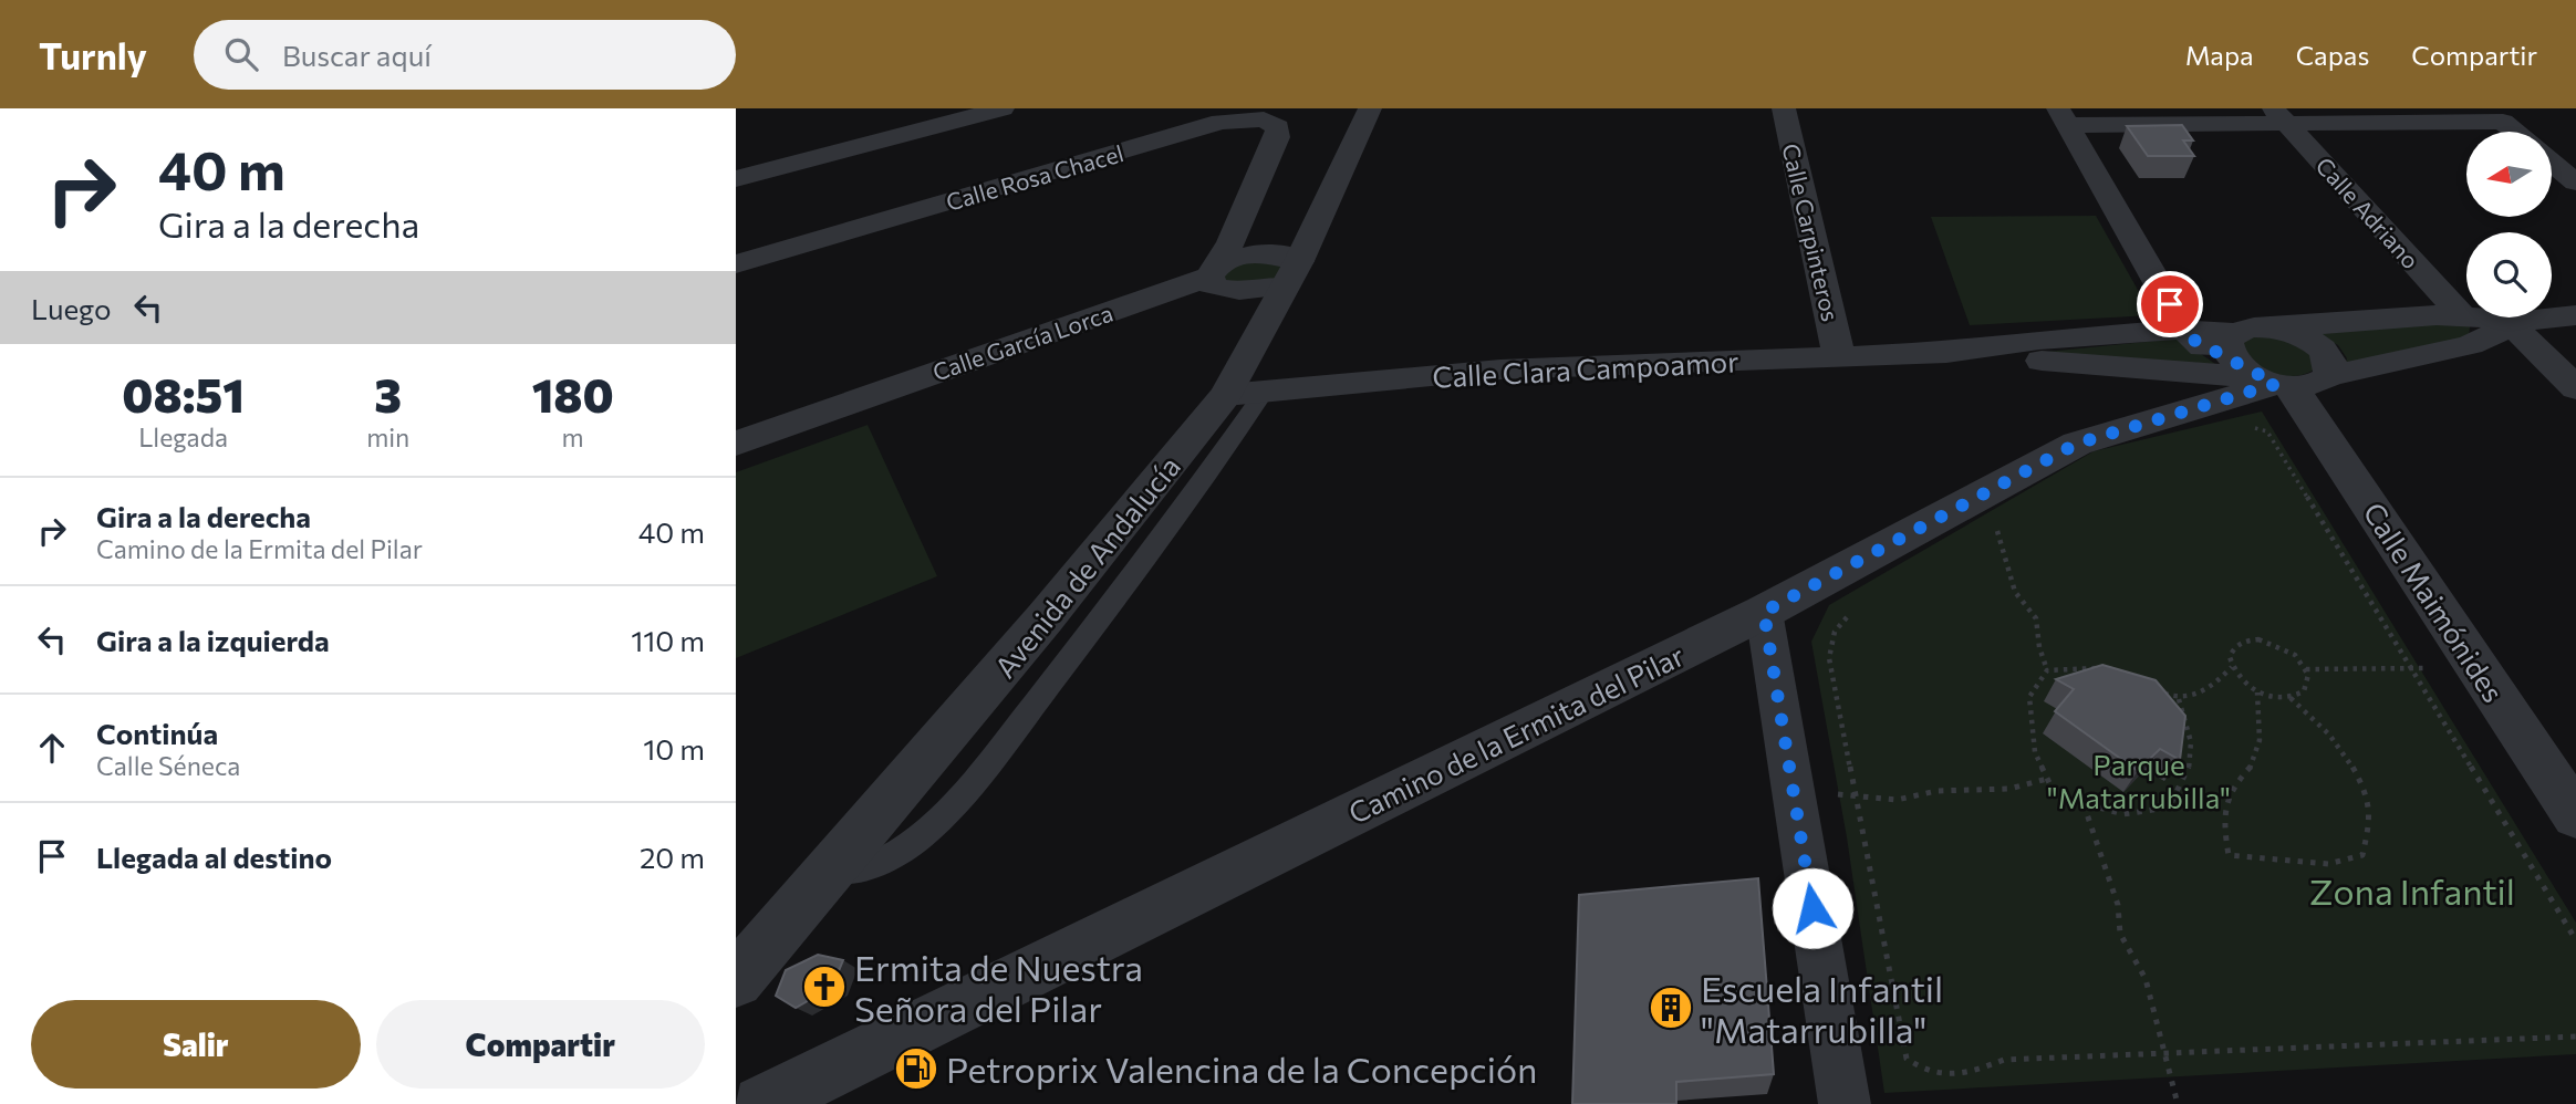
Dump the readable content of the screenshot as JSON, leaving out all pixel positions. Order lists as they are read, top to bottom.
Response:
{
  "streets": {
    "street": [
      "Calle Rosa Chacel",
      "Calle Adriano",
      "Calle Carpinteros",
      "Calle García Lorca",
      "Calle Clara Campoamor",
      "Avenida de Andalucía",
      "Calle Maimónides",
      "Camino de la Ermita del Pilar"
    ]
  },
  "crossings": [
    ["Calle Rosa Chacel", "Calle García Lorca"],
    ["Calle Adriano", "Calle Clara Campoamor"],
    ["Calle Carpinteros", "Calle Clara Campoamor"],
    ["Calle Clara Campoamor", "Avenida de Andalucía"],
    ["Calle Clara Campoamor", "Calle Maimónides"],
    ["Calle Clara Campoamor", "Camino de la Ermita del Pilar"],
    ["Calle Maimónides", "Camino de la Ermita del Pilar"]
  ],
  "parks": ["Parque \"Matarrubilla\"", "Zona Infantil"],
  "places": {
    "church": ["Ermita de Nuestra Señora del Pilar"],
    "building": ["Escuela Infantil \"Matarrubilla\""],
    "fuel station": ["Petroprix Valencina de la Concepción"]
  },
  "north": "left",
  "page": {
    "header": "Turnly",
    "search": "Buscar aquí",
    "nav": ["Mapa", "Capas", "Compartir"],
    "turn": ["40 m", "Gira a la derecha"],
    "then": "Luego",
    "eta": [
      "08:51",
      "Llegada",
      "3",
      "min",
      "180",
      "m"
    ],
    "list": [
      {
        "name": "Gira a la derecha",
        "note": "Camino de la Ermita del Pilar",
        "value": "40 m"
      },
      {
        "name": "Gira a la izquierda",
        "value": "110 m"
      },
      {
        "name": "Continúa",
        "note": "Calle Séneca",
        "value": "10 m"
      },
      {
        "name": "Llegada al destino",
        "value": "20 m"
      }
    ],
    "buttons": ["Salir", "Compartir"]
  }
}
